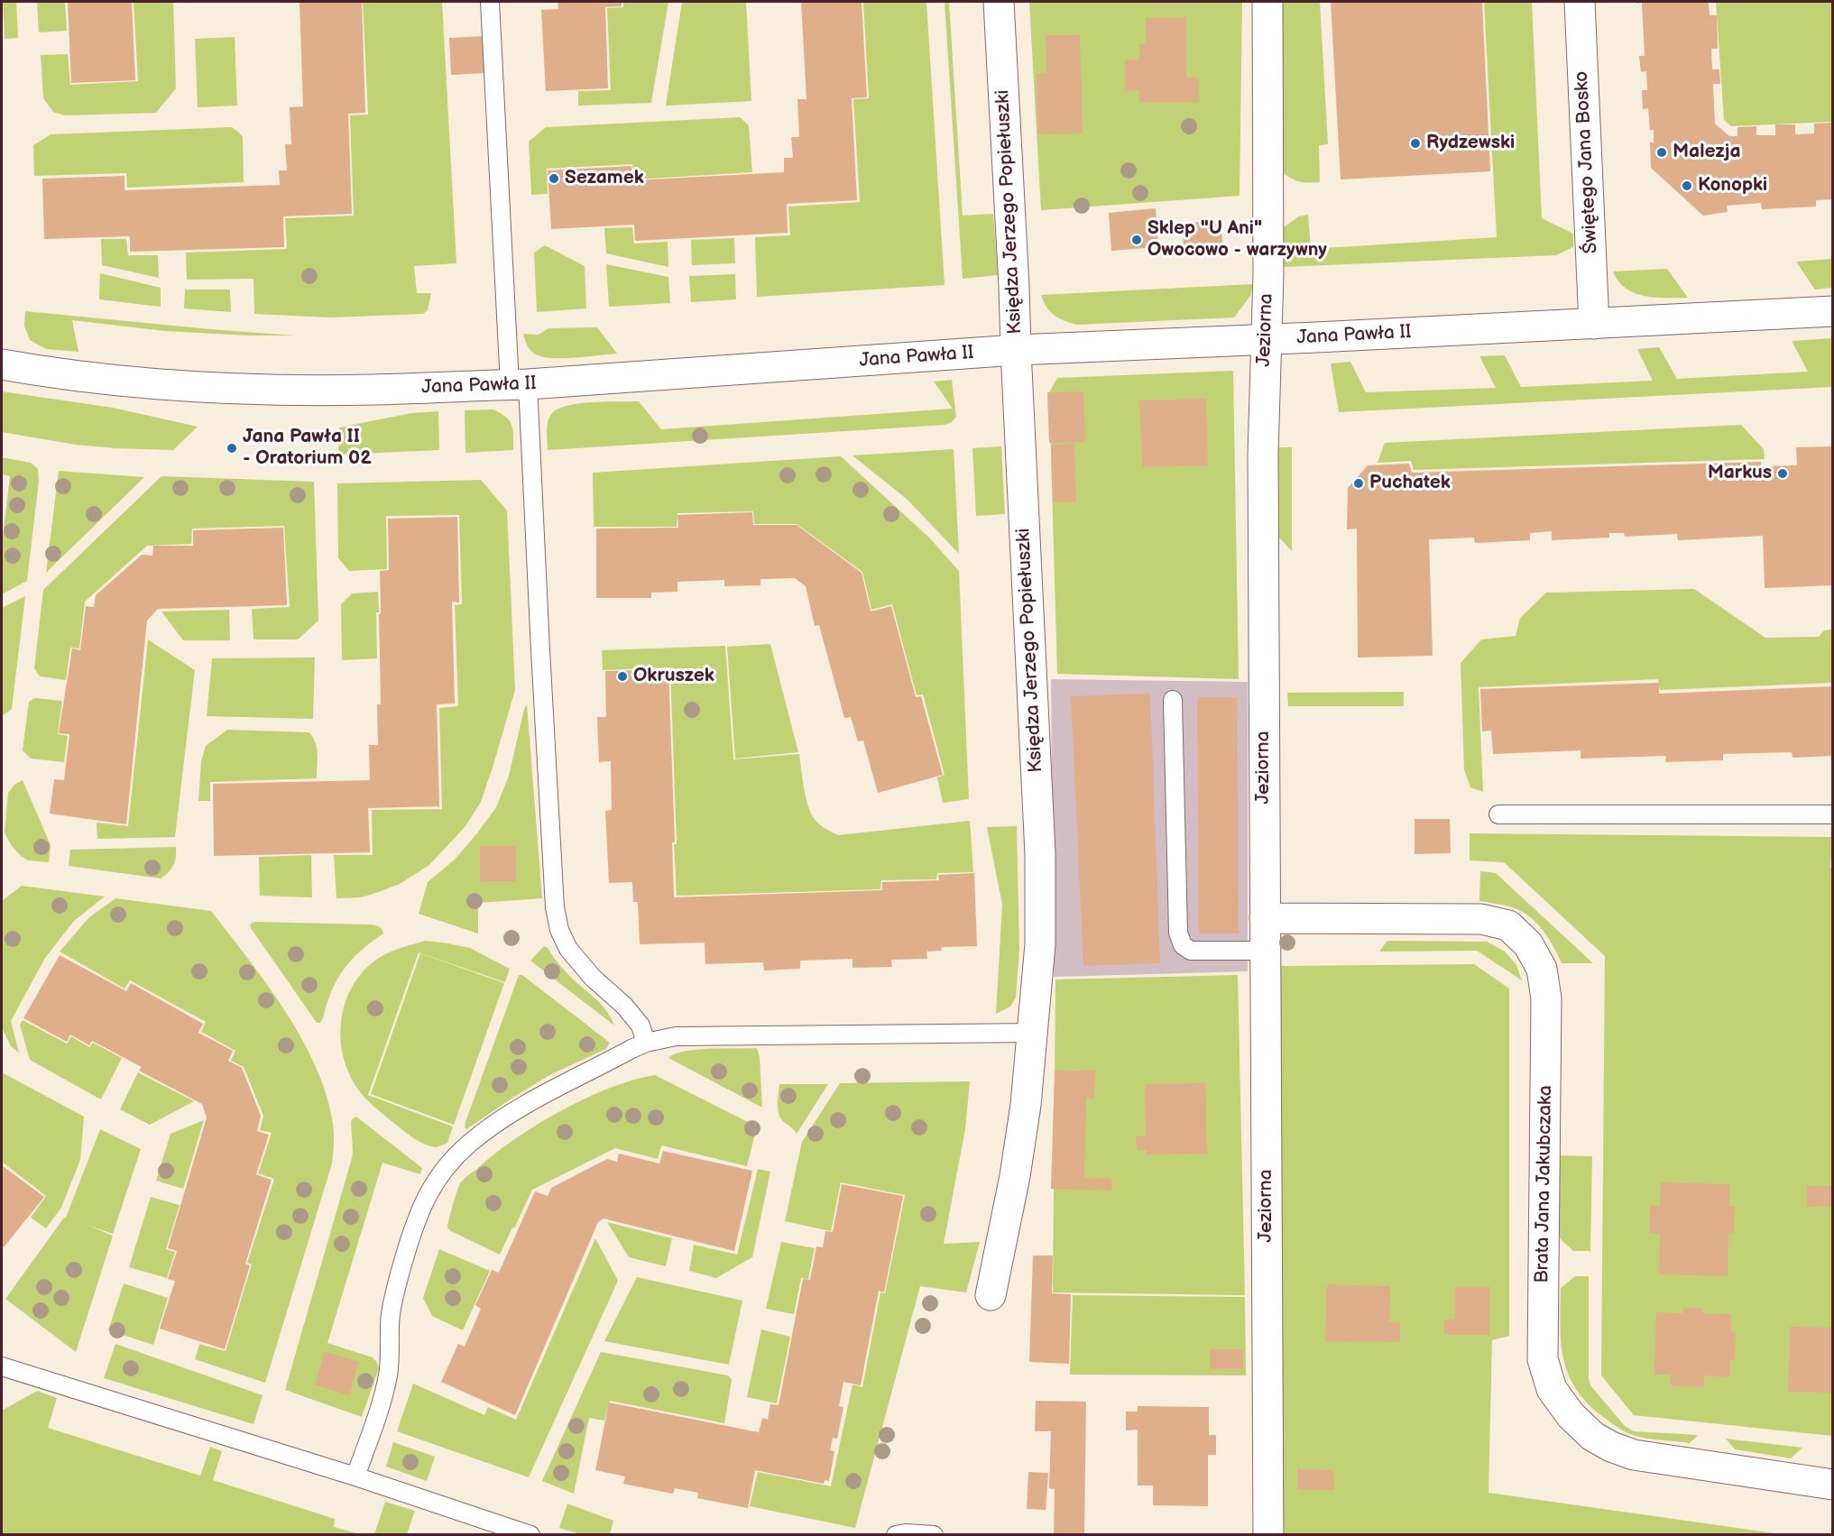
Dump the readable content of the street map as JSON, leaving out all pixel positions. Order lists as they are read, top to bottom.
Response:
{
  "streets": {
    "street": [
      "Świętego Jana Bosko",
      "Księdza Jerzego Popiełuszki",
      "Jeziorna",
      "Jana Pawła II",
      "Brata Jana Jakubczaka"
    ]
  },
  "crossings": [
    ["Świętego Jana Bosko", "Jana Pawła II"],
    ["Księdza Jerzego Popiełuszki", "Jana Pawła II"],
    ["Jeziorna", "Jana Pawła II"],
    ["Jeziorna", "Brata Jana Jakubczaka"]
  ],
  "places": [
    "Rydzewski",
    "Malezja",
    "Sezamek",
    "Konopki",
    "Sklep \"U Ani\" Owocowo - warzywny",
    "Jana Pawła II - Oratorium 02",
    "Markus",
    "Puchatek",
    "Okruszek"
  ]
}
